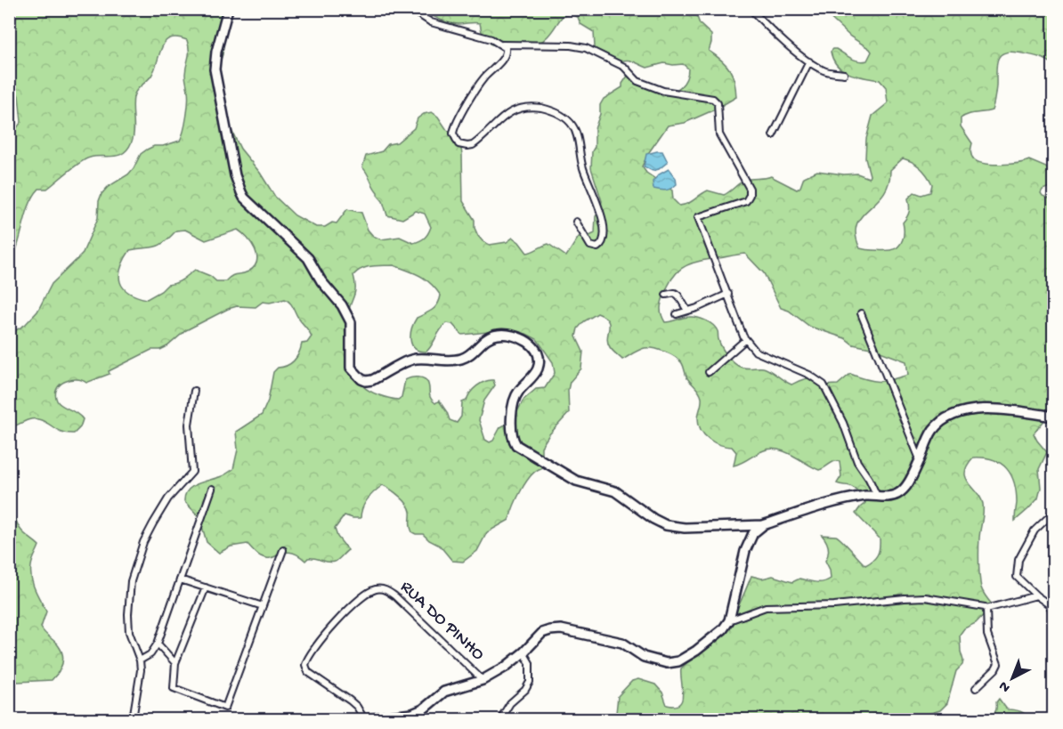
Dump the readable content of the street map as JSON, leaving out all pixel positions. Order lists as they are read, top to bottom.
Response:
{
  "streets": {
    "street": ["RUA DO PINHO"]
  },
  "north": "bottom left"
}
